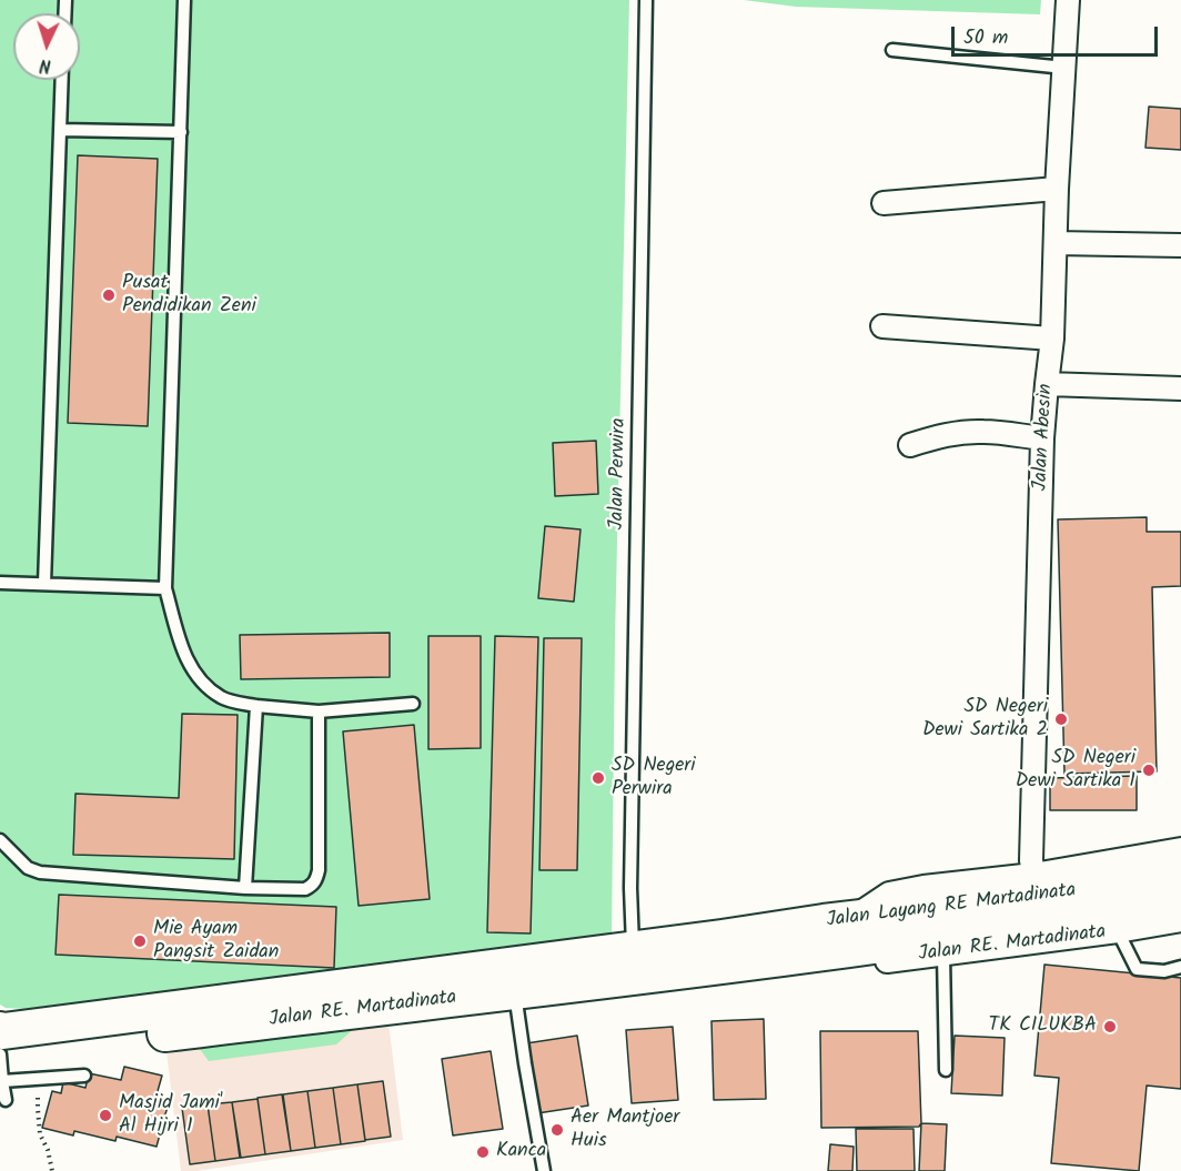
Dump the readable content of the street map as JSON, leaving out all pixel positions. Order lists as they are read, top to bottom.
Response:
{
  "streets": {
    "main road": ["Jalan Layang RE Martadinata", "Jalan RE. Martadinata"],
    "street": ["Jalan Abesin"],
    "lane": ["Jalan Perwira"]
  },
  "crossings": [
    ["Jalan Perwira", "Jalan RE. Martadinata"],
    ["Jalan Layang RE Martadinata", "Jalan RE. Martadinata"]
  ],
  "places": [
    "Pusat Pendidikan Zeni",
    "SD Negeri Dewi Sartika 2",
    "SD Negeri Dewi Sartika 1",
    "SD Negeri Perwira",
    "Mie Ayam Pangsit Zaidan",
    "TK CILUKBA",
    "Masjid Jami' Al Hijri 1",
    "Aer Mantjoer Huis",
    "Kanca"
  ],
  "scale_bar": "50 m",
  "north": "bottom"
}
